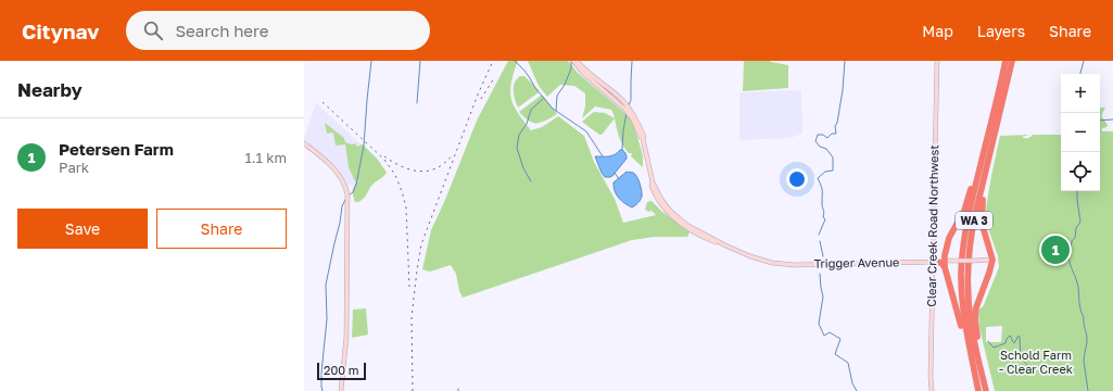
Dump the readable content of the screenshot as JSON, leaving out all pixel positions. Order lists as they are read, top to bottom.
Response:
{
  "streets": {
    "highway": ["WA 3"],
    "main road": ["Clear Creek Road Northwest", "Trigger Avenue"]
  },
  "crossings": [
    ["Clear Creek Road Northwest", "Trigger Avenue"]
  ],
  "parks": ["Schold Farm - Clear Creek"],
  "scale_bar": "200 m",
  "page": {
    "header": "Citynav",
    "search": "Search here",
    "nav": ["Map", "Layers", "Share"],
    "heading": "Nearby",
    "map_buttons": ["+", "−"],
    "list": [
      {
        "mark": "1",
        "name": "Petersen Farm",
        "note": "Park",
        "value": "1.1 km"
      }
    ],
    "buttons": ["Save", "Share"],
    "pins": "1",
    "scale": "200 m"
  }
}
